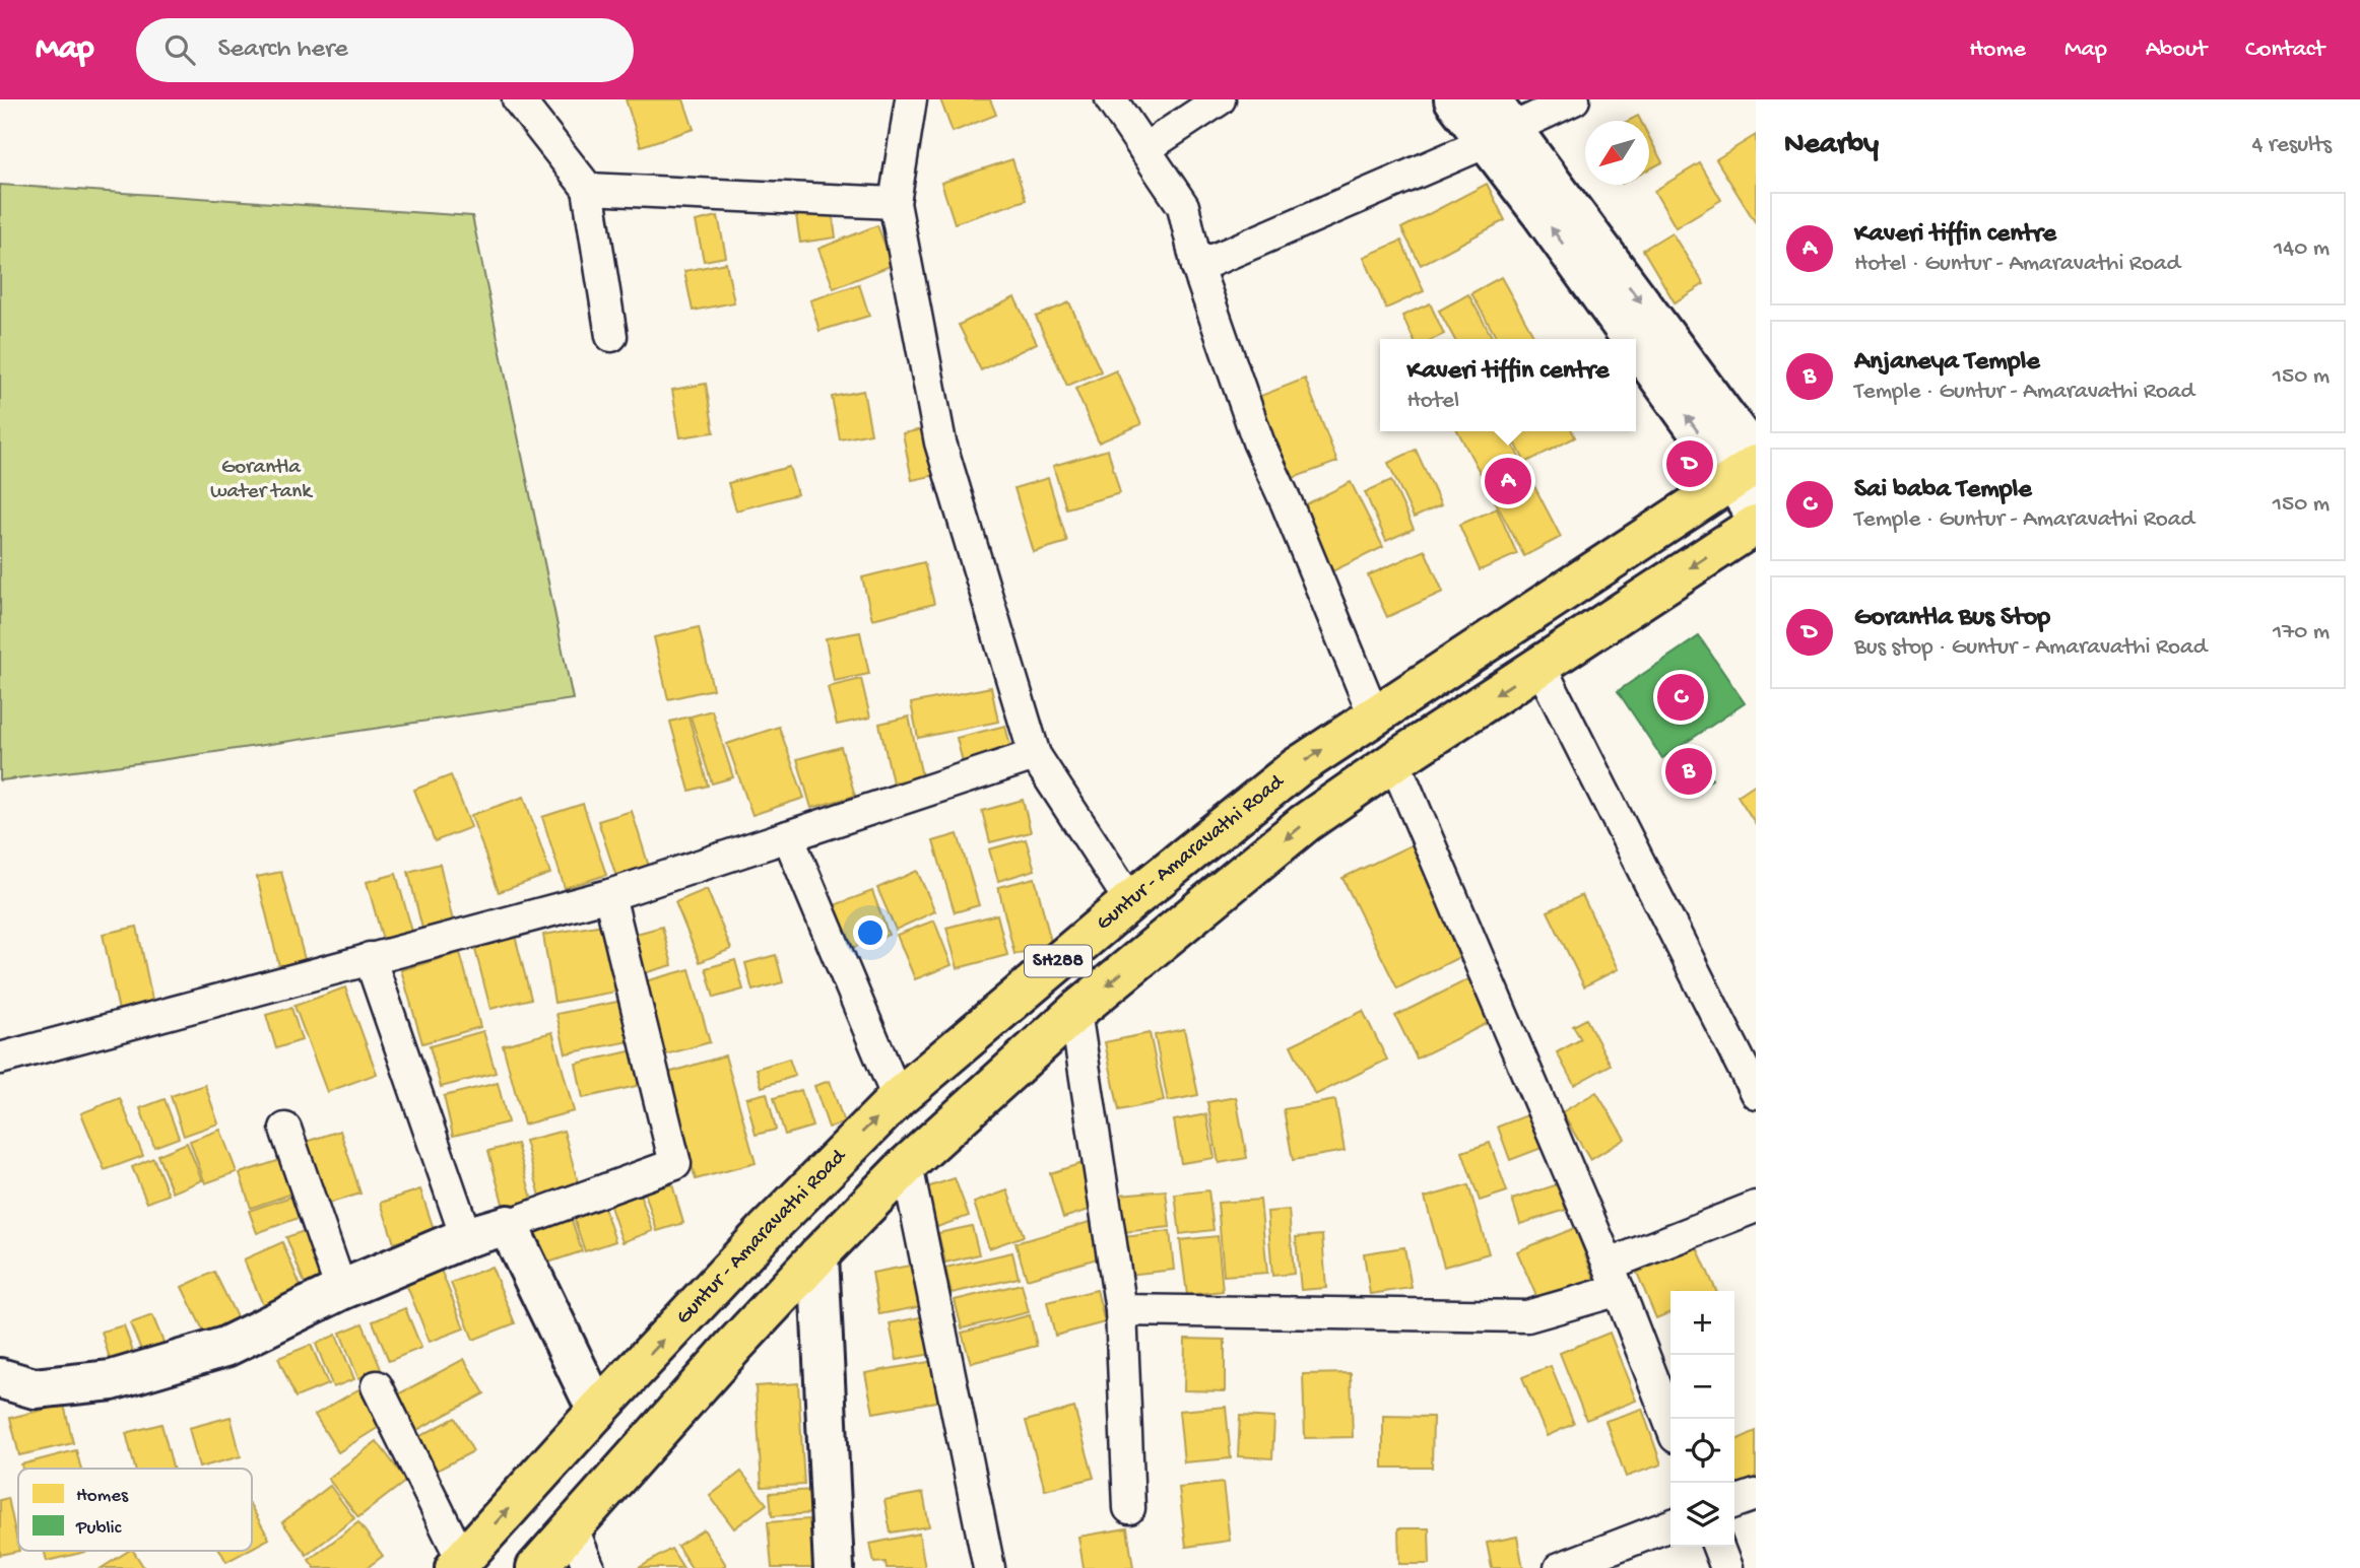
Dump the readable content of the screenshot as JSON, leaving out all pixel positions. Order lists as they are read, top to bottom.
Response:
{
  "streets": {
    "main road": ["Guntur - Amaravathi Road", "SH288"]
  },
  "parks": ["Gorantla water tank"],
  "legend": ["Homes", "Public"],
  "north": "bottom left",
  "page": {
    "header": "Map",
    "search": "Search here",
    "nav": [
      "Home",
      "Map",
      "About",
      "Contact"
    ],
    "heading": ["Nearby", "4 results"],
    "list": [
      {
        "mark": "A",
        "name": "Kaveri tiffin centre",
        "note": "Hotel · Guntur - Amaravathi Road",
        "value": "140 m"
      },
      {
        "mark": "B",
        "name": "Anjaneya Temple",
        "note": "Temple · Guntur - Amaravathi Road",
        "value": "150 m"
      },
      {
        "mark": "C",
        "name": "Sai baba Temple",
        "note": "Temple · Guntur - Amaravathi Road",
        "value": "150 m"
      },
      {
        "mark": "D",
        "name": "Gorantla Bus Stop",
        "note": "Bus stop · Guntur - Amaravathi Road",
        "value": "170 m"
      }
    ],
    "popup": ["Kaveri tiffin centre", "Hotel"],
    "pins": [
      "D",
      "A",
      "C",
      "B"
    ],
    "map_buttons": ["+", "−"]
  }
}
